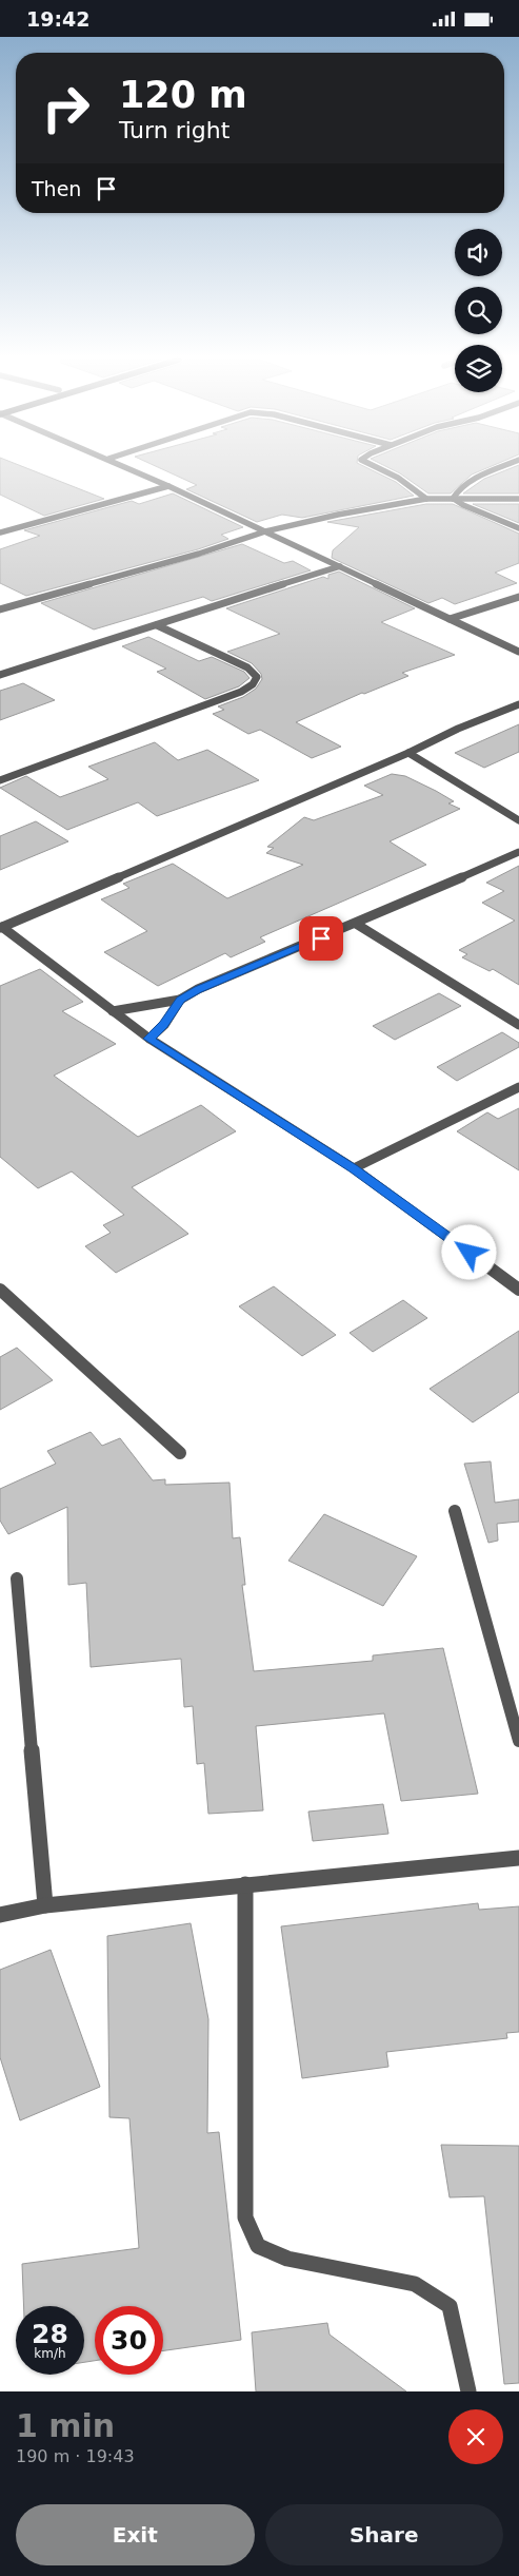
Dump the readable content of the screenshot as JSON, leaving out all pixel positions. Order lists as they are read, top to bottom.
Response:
{
  "page": {
    "status": "19:42",
    "turn": ["120 m", "Turn right"],
    "then": "Then",
    "speed": "28 km/h",
    "limit": "30",
    "heading": ["1 min", "190 m · 19:43"],
    "buttons": ["Exit", "Share"]
  }
}
